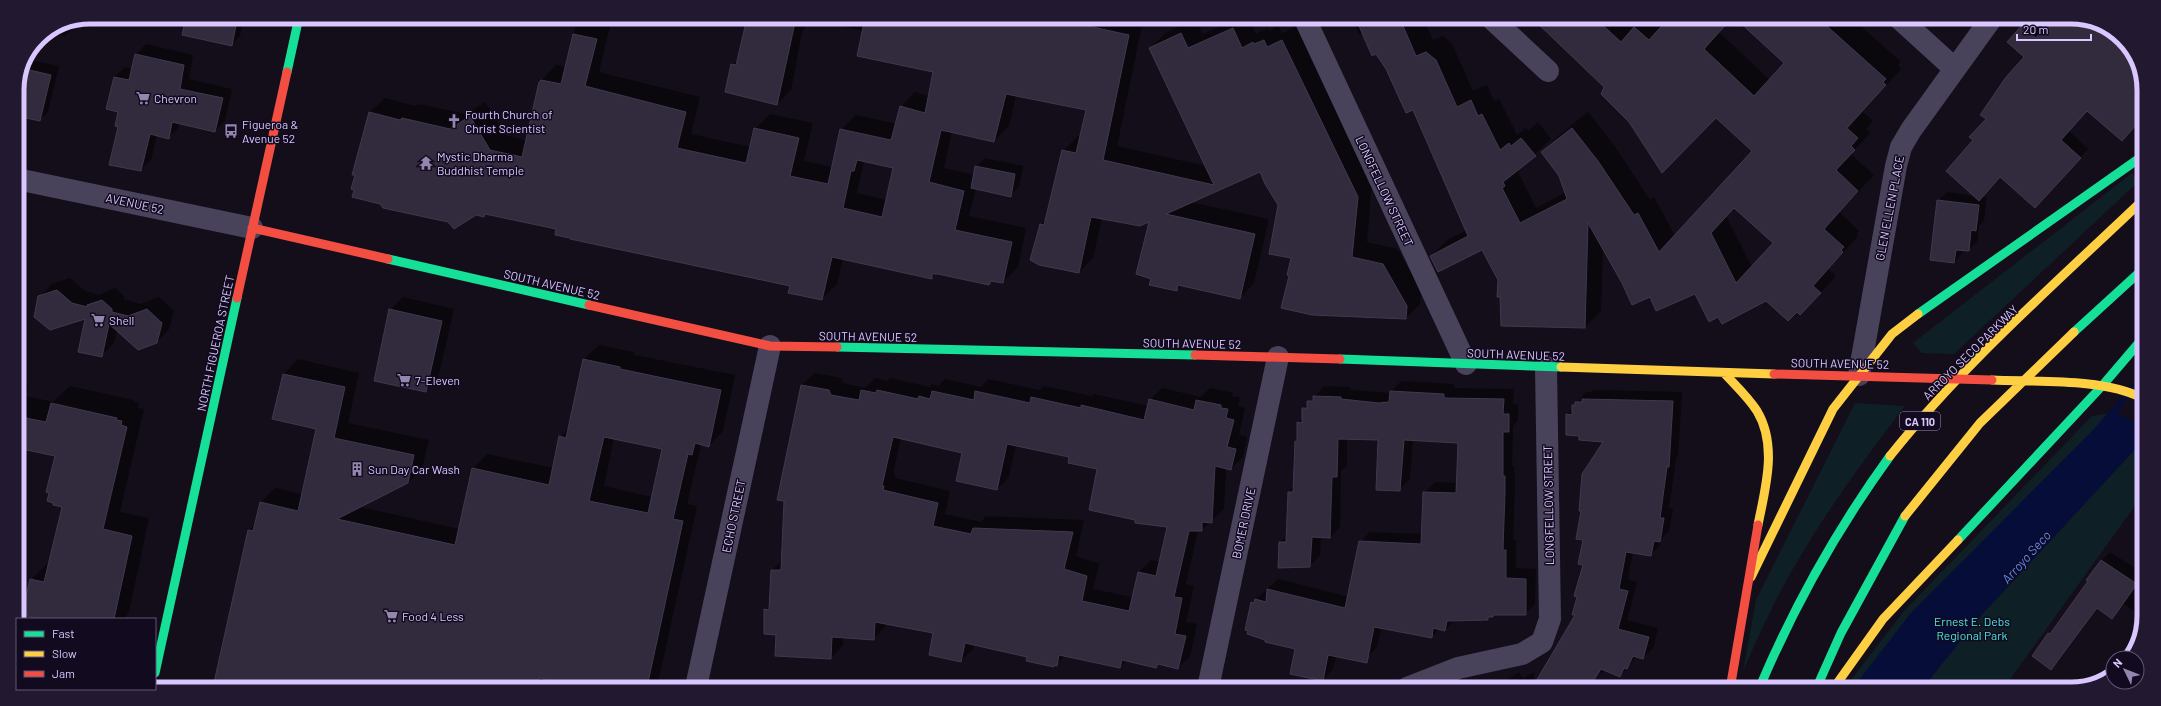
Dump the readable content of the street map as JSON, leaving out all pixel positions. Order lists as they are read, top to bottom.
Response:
{
  "streets": {
    "main road": [
      "SOUTH AVENUE 52",
      "NORTH FIGUEROA STREET",
      "ARROYO SECO PARKWAY",
      "CA 110"
    ],
    "street": [
      "LONGFELLOW STREET",
      "AVENUE 52",
      "GLEN ELLEN PLACE",
      "ECHO STREET",
      "BOMER DRIVE"
    ]
  },
  "crossings": [
    ["LONGFELLOW STREET", "SOUTH AVENUE 52"],
    ["AVENUE 52", "SOUTH AVENUE 52"],
    ["AVENUE 52", "NORTH FIGUEROA STREET"],
    ["GLEN ELLEN PLACE", "SOUTH AVENUE 52"],
    ["SOUTH AVENUE 52", "NORTH FIGUEROA STREET"],
    ["SOUTH AVENUE 52", "ECHO STREET"],
    ["SOUTH AVENUE 52", "BOMER DRIVE"]
  ],
  "water": ["Arroyo Seco"],
  "parks": ["Ernest E. Debs Regional Park"],
  "places": {
    "supermarket": [
      "Chevron",
      "Shell",
      "7-Eleven",
      "Food 4 Less"
    ],
    "church": ["Fourth Church of Christ Scientist"],
    "bus stop": ["Figueroa & Avenue 52"],
    "temple": ["Mystic Dharma Buddhist Temple"],
    "building": ["Sun Day Car Wash"]
  },
  "legend": ["Fast", "Slow", "Jam"],
  "scale_bar": "20 m",
  "north": "top left"
}
